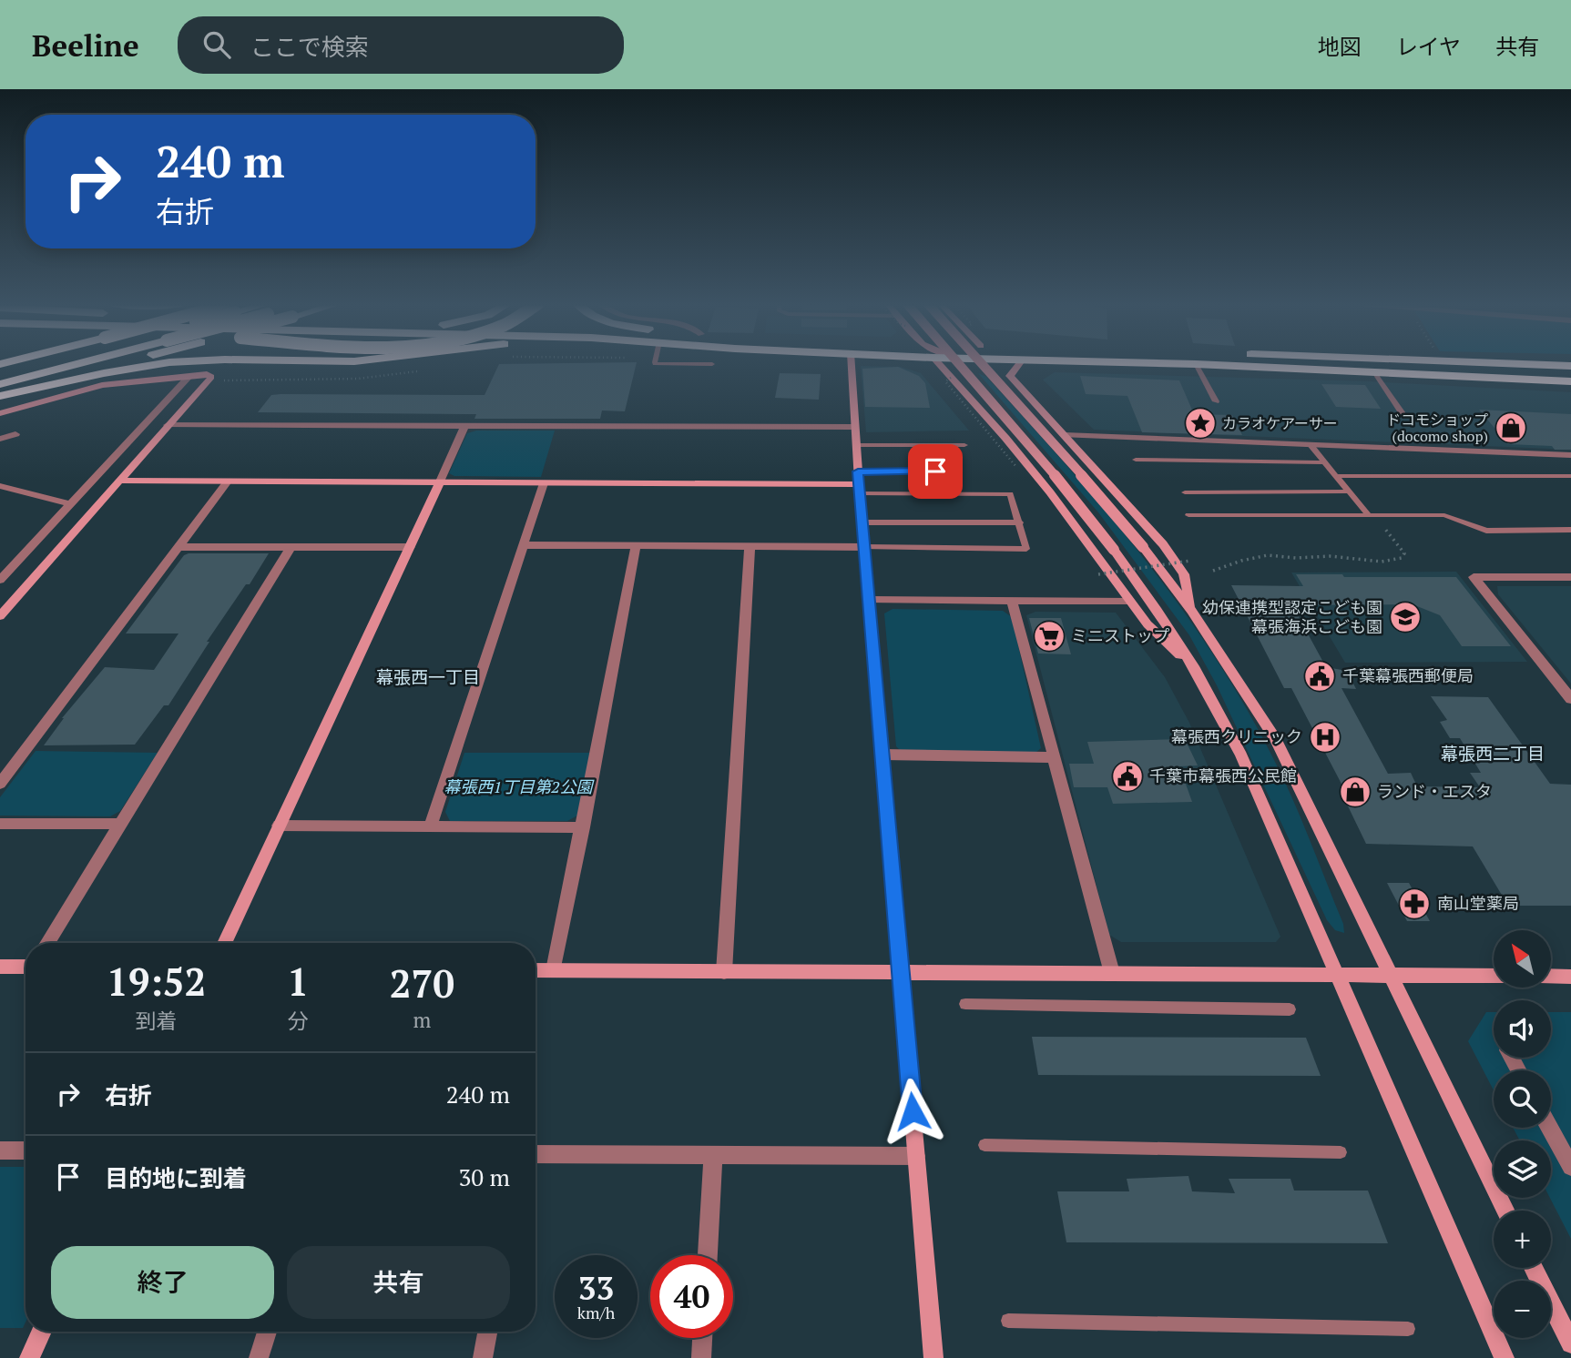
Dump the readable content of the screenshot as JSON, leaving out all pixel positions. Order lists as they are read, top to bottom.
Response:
{
  "districts": ["幕張西一丁目", "幕張西二丁目"],
  "parks": ["幕張西1丁目第2公園"],
  "places": {
    "place": ["カラオケアーサー"],
    "shop": ["ドコモショップ (docomo shop)", "ランド・エスタ"],
    "school or university": ["幼保連携型認定こども園 幕張海浜こども園"],
    "supermarket": ["ミニストップ"],
    "public building": ["千葉幕張西郵便局", "千葉市幕張西公民館"],
    "hospital": ["幕張西クリニック"],
    "pharmacy": ["南山堂薬局"]
  },
  "north": "top left",
  "page": {
    "header": "Beeline",
    "search": "ここで検索",
    "nav": ["地図", "レイヤ", "共有"],
    "turn": ["240 m", "右折"],
    "map_buttons": ["+", "−"],
    "eta": [
      "19:52",
      "到着",
      "1",
      "分",
      "270",
      "m"
    ],
    "list": [
      {
        "name": "右折",
        "value": "240 m"
      },
      {
        "name": "目的地に到着",
        "value": "30 m"
      }
    ],
    "buttons": ["終了", "共有"],
    "speed": "33 km/h",
    "limit": "40"
  }
}
